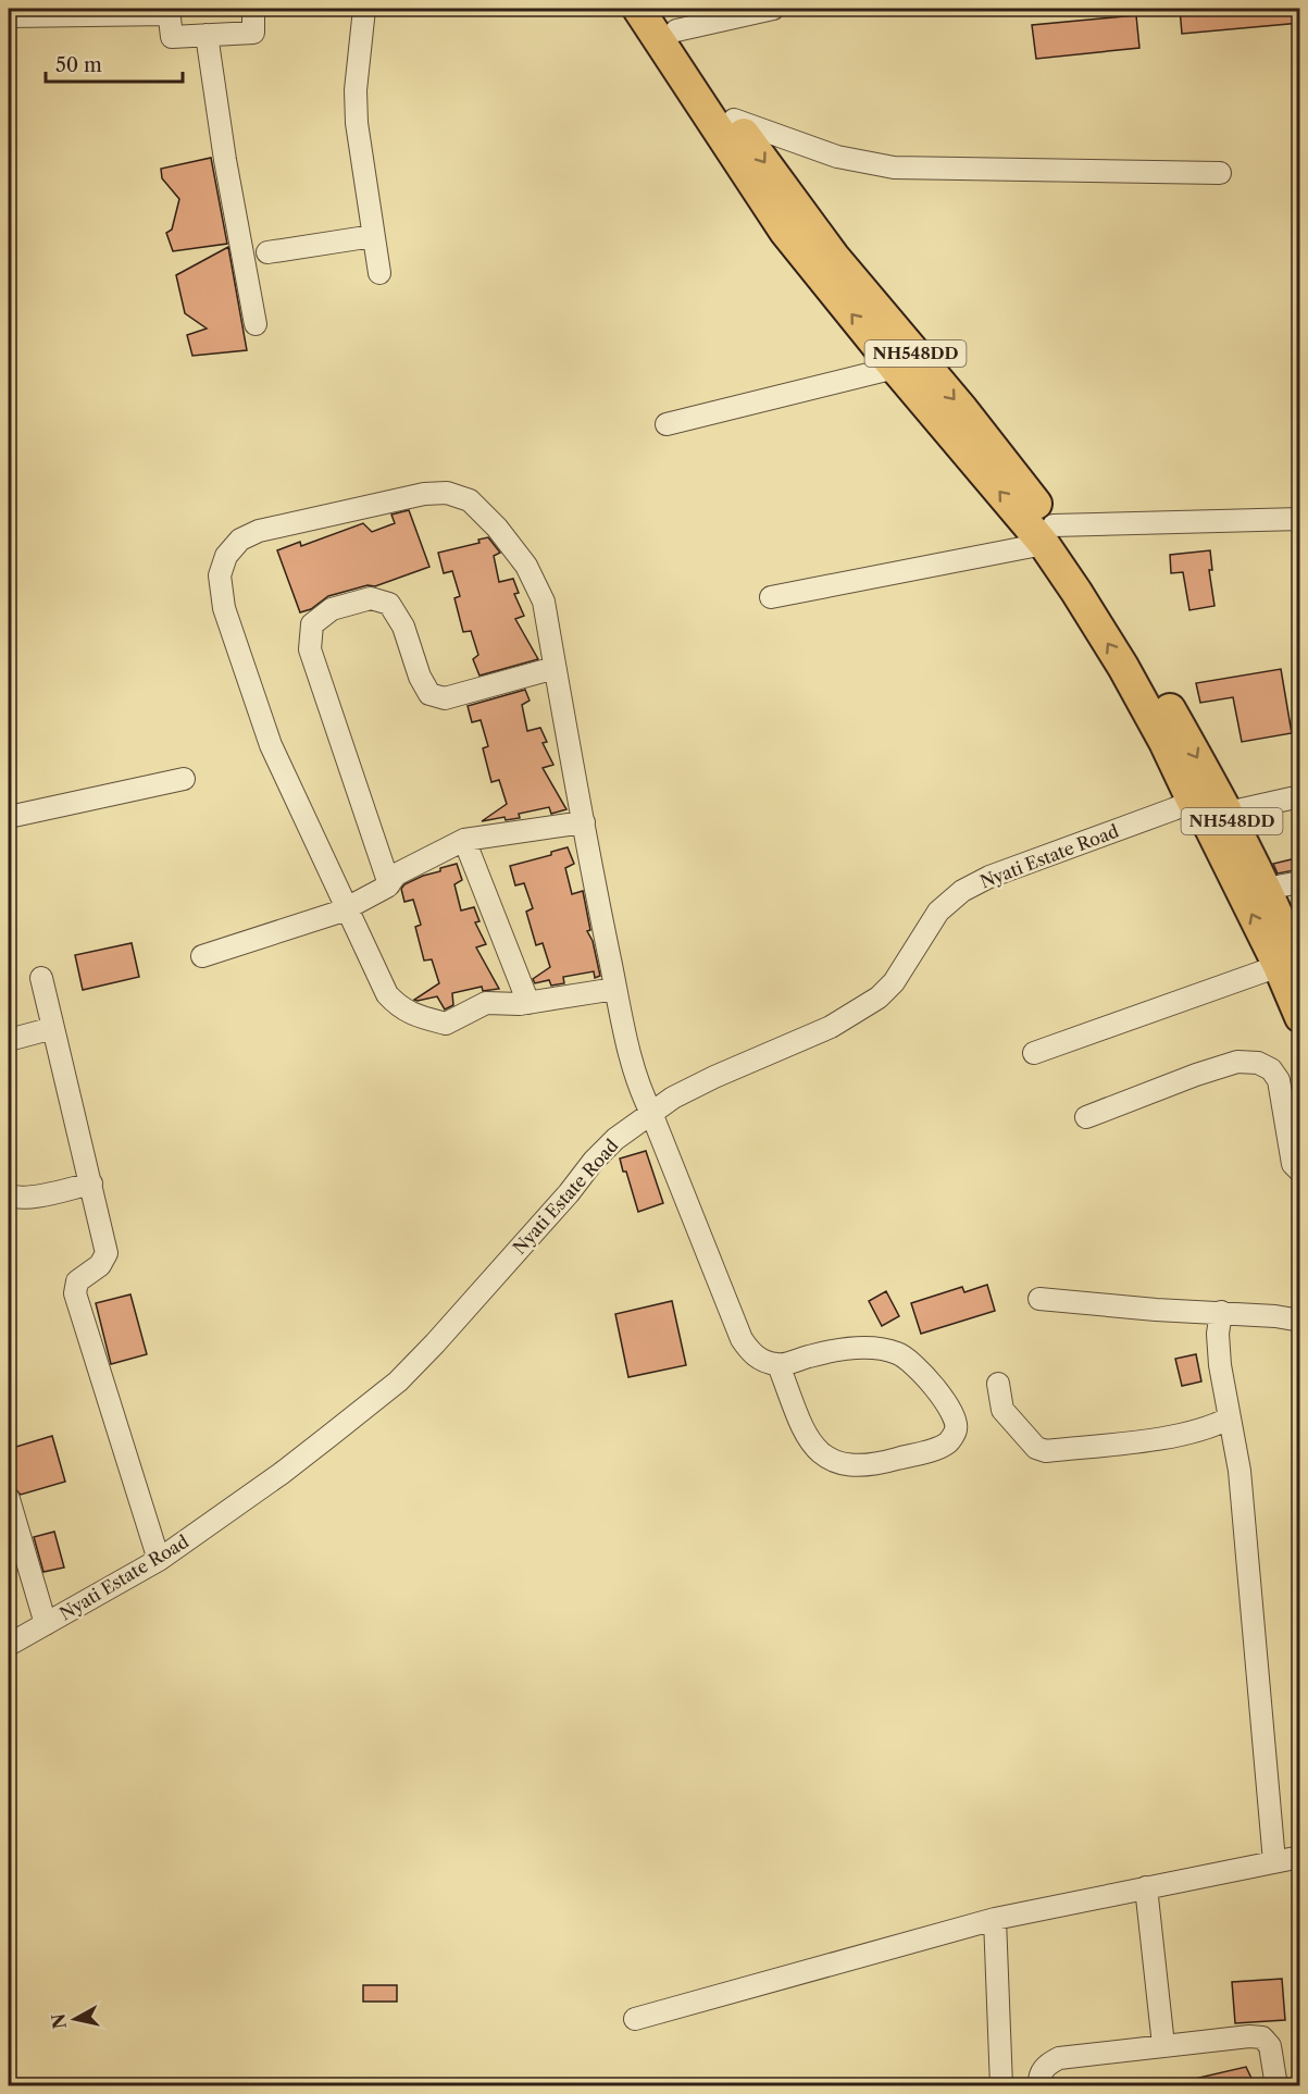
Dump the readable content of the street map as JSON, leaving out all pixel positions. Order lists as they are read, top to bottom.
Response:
{
  "streets": {
    "highway": ["NH548DD"],
    "street": ["Nyati Estate Road"]
  },
  "crossings": [
    ["NH548DD", "Nyati Estate Road"]
  ],
  "scale_bar": "50 m",
  "north": "left"
}
